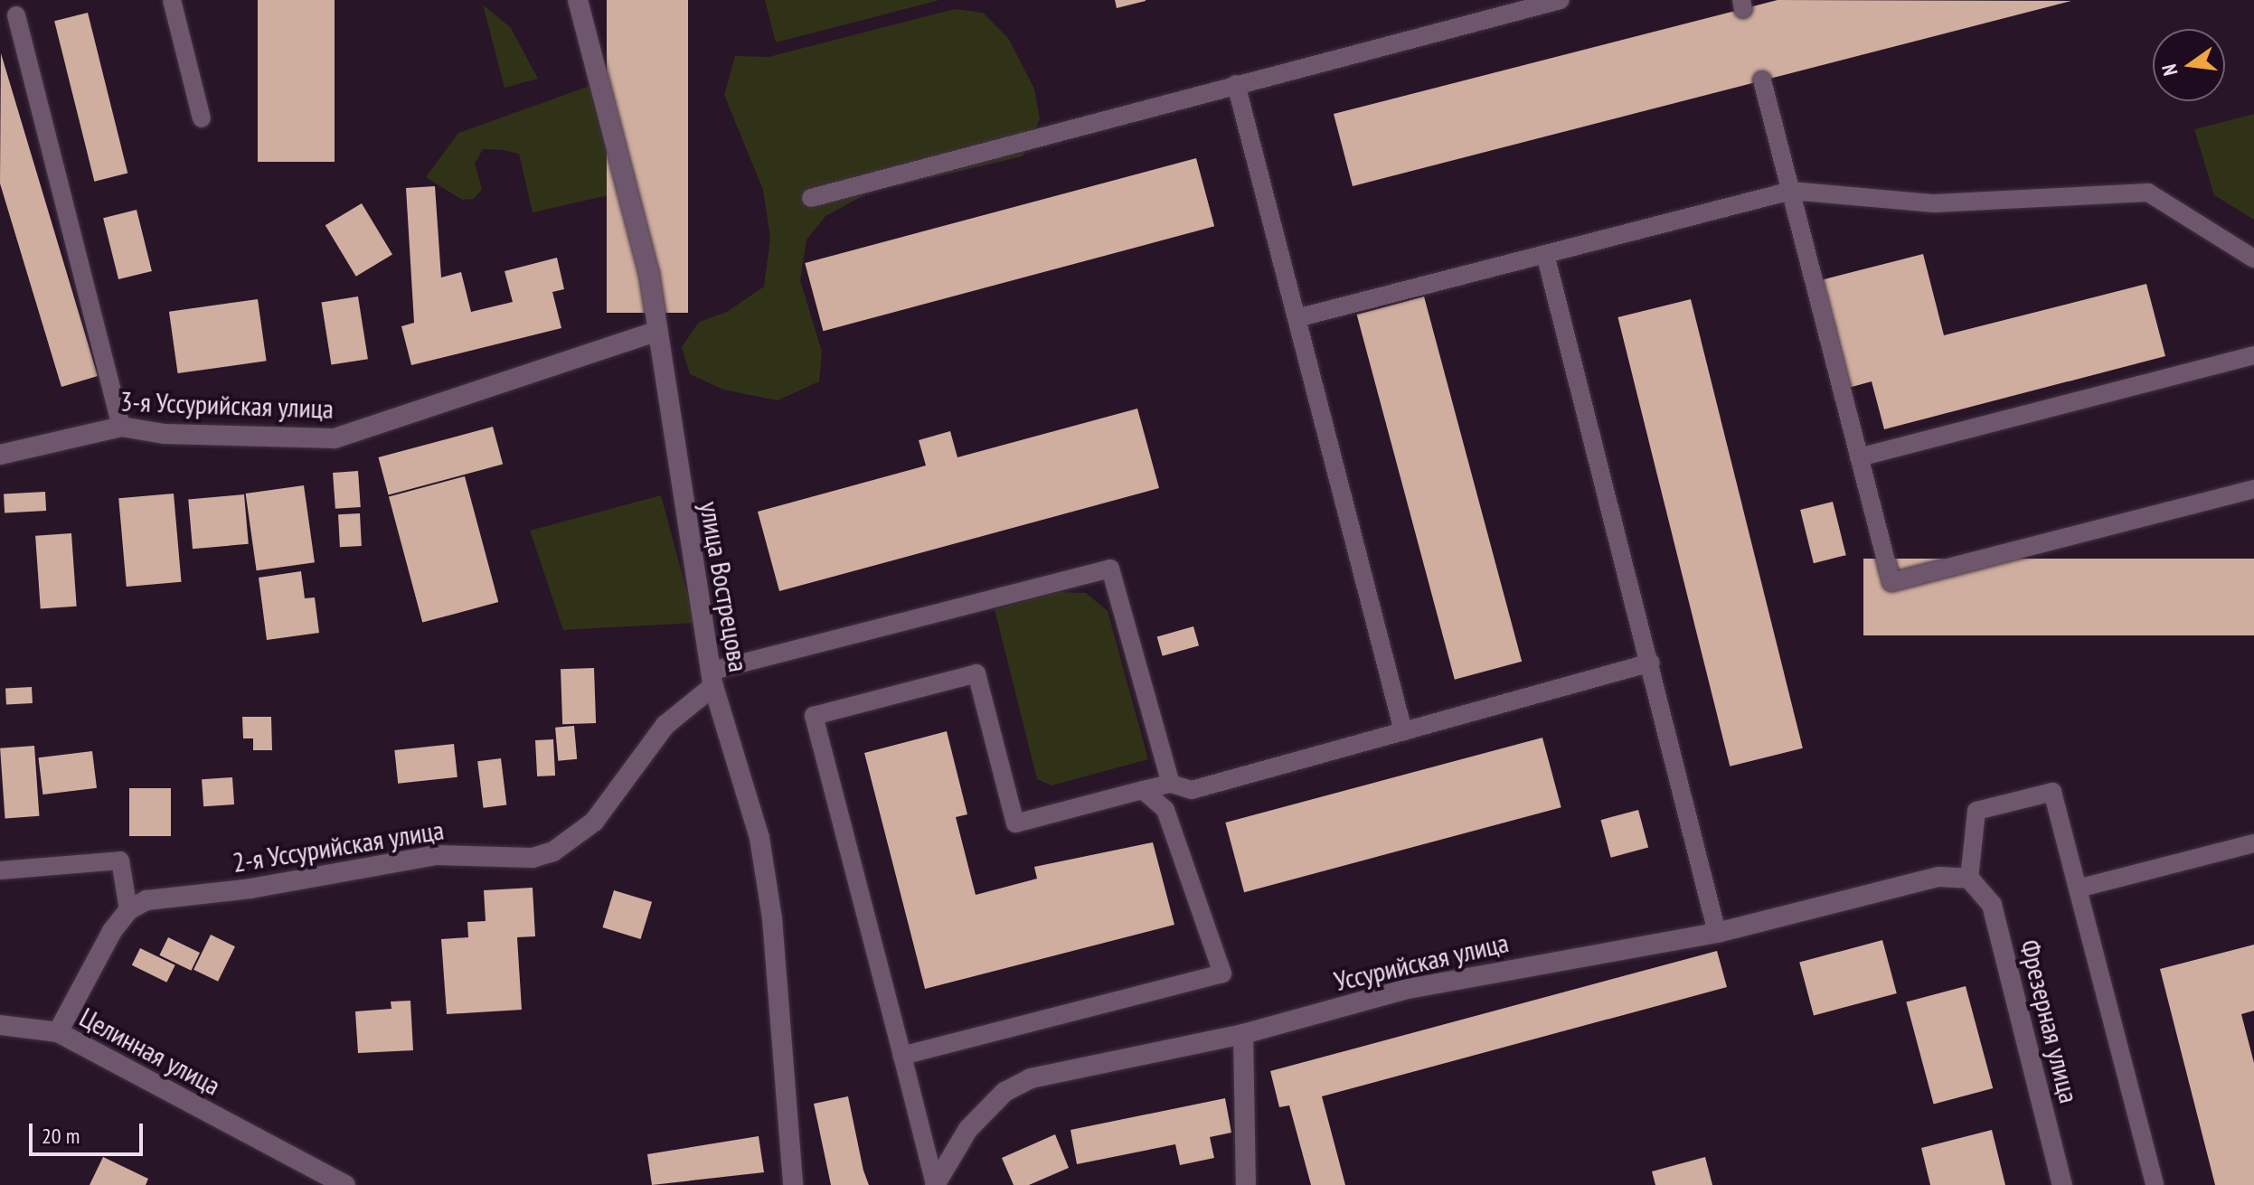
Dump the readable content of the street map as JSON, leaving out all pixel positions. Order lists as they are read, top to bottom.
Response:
{
  "streets": {
    "street": [
      "3-я Уссурийская улица",
      "улица Вострецова",
      "2-я Уссурийская улица",
      "Уссурийская улица",
      "Фрезерная улица",
      "Целинная улица"
    ]
  },
  "crossings": [
    ["3-я Уссурийская улица", "улица Вострецова"],
    ["улица Вострецова", "2-я Уссурийская улица"],
    ["Уссурийская улица", "Фрезерная улица"]
  ],
  "scale_bar": "20 m",
  "north": "left"
}
